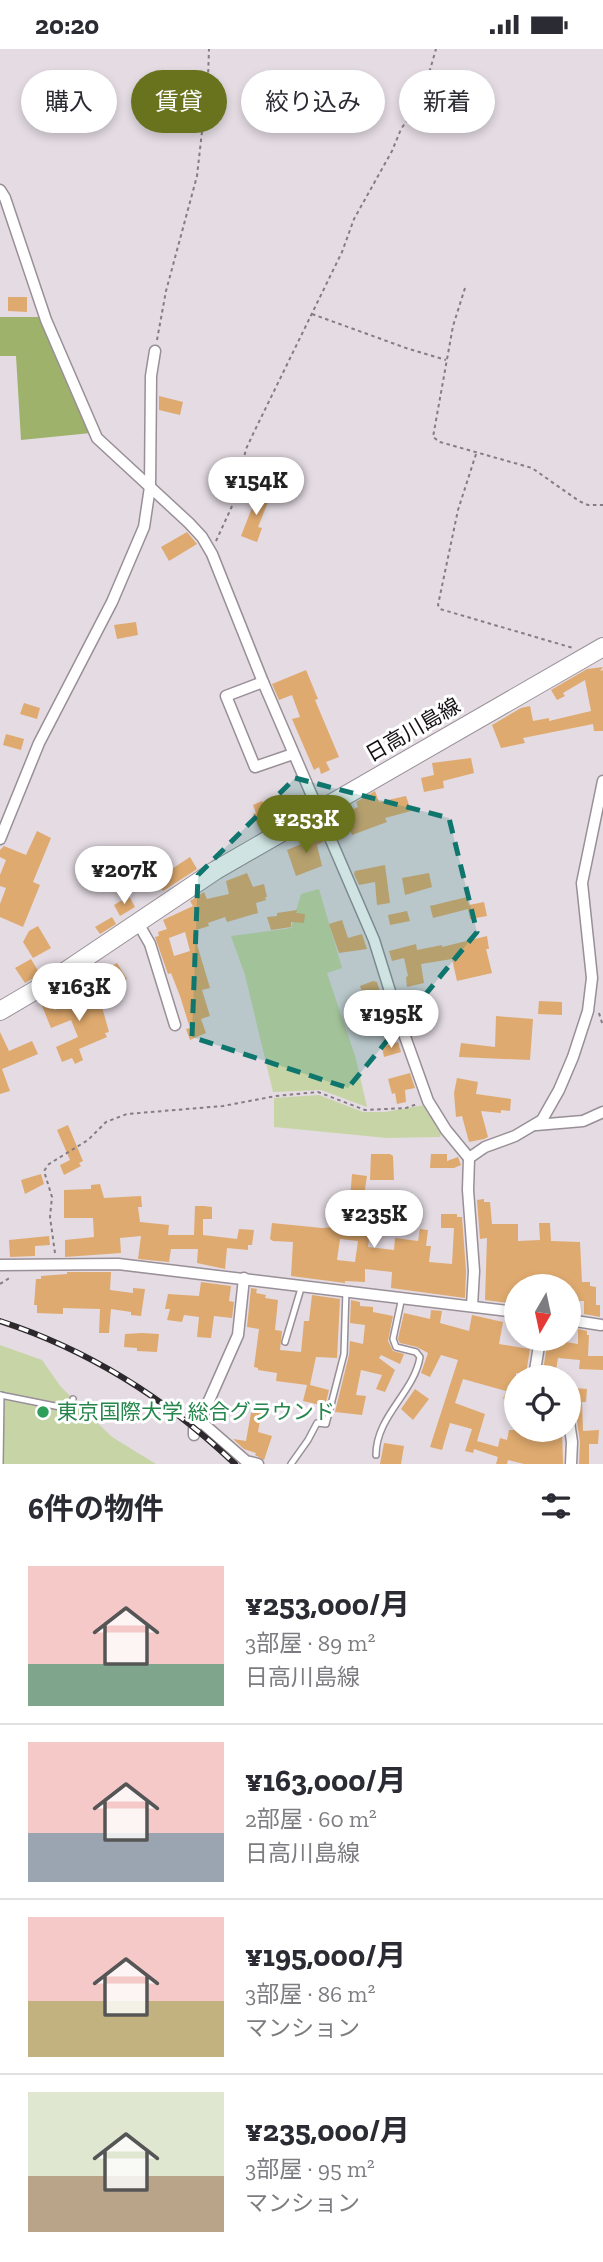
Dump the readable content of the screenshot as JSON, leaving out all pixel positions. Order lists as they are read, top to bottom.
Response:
{
  "streets": {
    "main road": ["日高川島線"]
  },
  "places": ["東京国際大学 総合グラウンド"],
  "north": "bottom",
  "page": {
    "status": "20:20",
    "chip": [
      "購入",
      "賃貸",
      "絞り込み",
      "新着"
    ],
    "price": [
      "¥154K",
      "¥253K",
      "¥207K",
      "¥163K",
      "¥195K",
      "¥235K"
    ],
    "heading": "6件の物件",
    "list": [
      {
        "name": "¥253,000/月",
        "note": "3部屋 · 89 m² · 日高川島線"
      },
      {
        "name": "¥163,000/月",
        "note": "2部屋 · 60 m² · 日高川島線"
      },
      {
        "name": "¥195,000/月",
        "note": "3部屋 · 86 m² · マンション"
      },
      {
        "name": "¥235,000/月",
        "note": "3部屋 · 95 m² · マンション"
      }
    ]
  }
}
